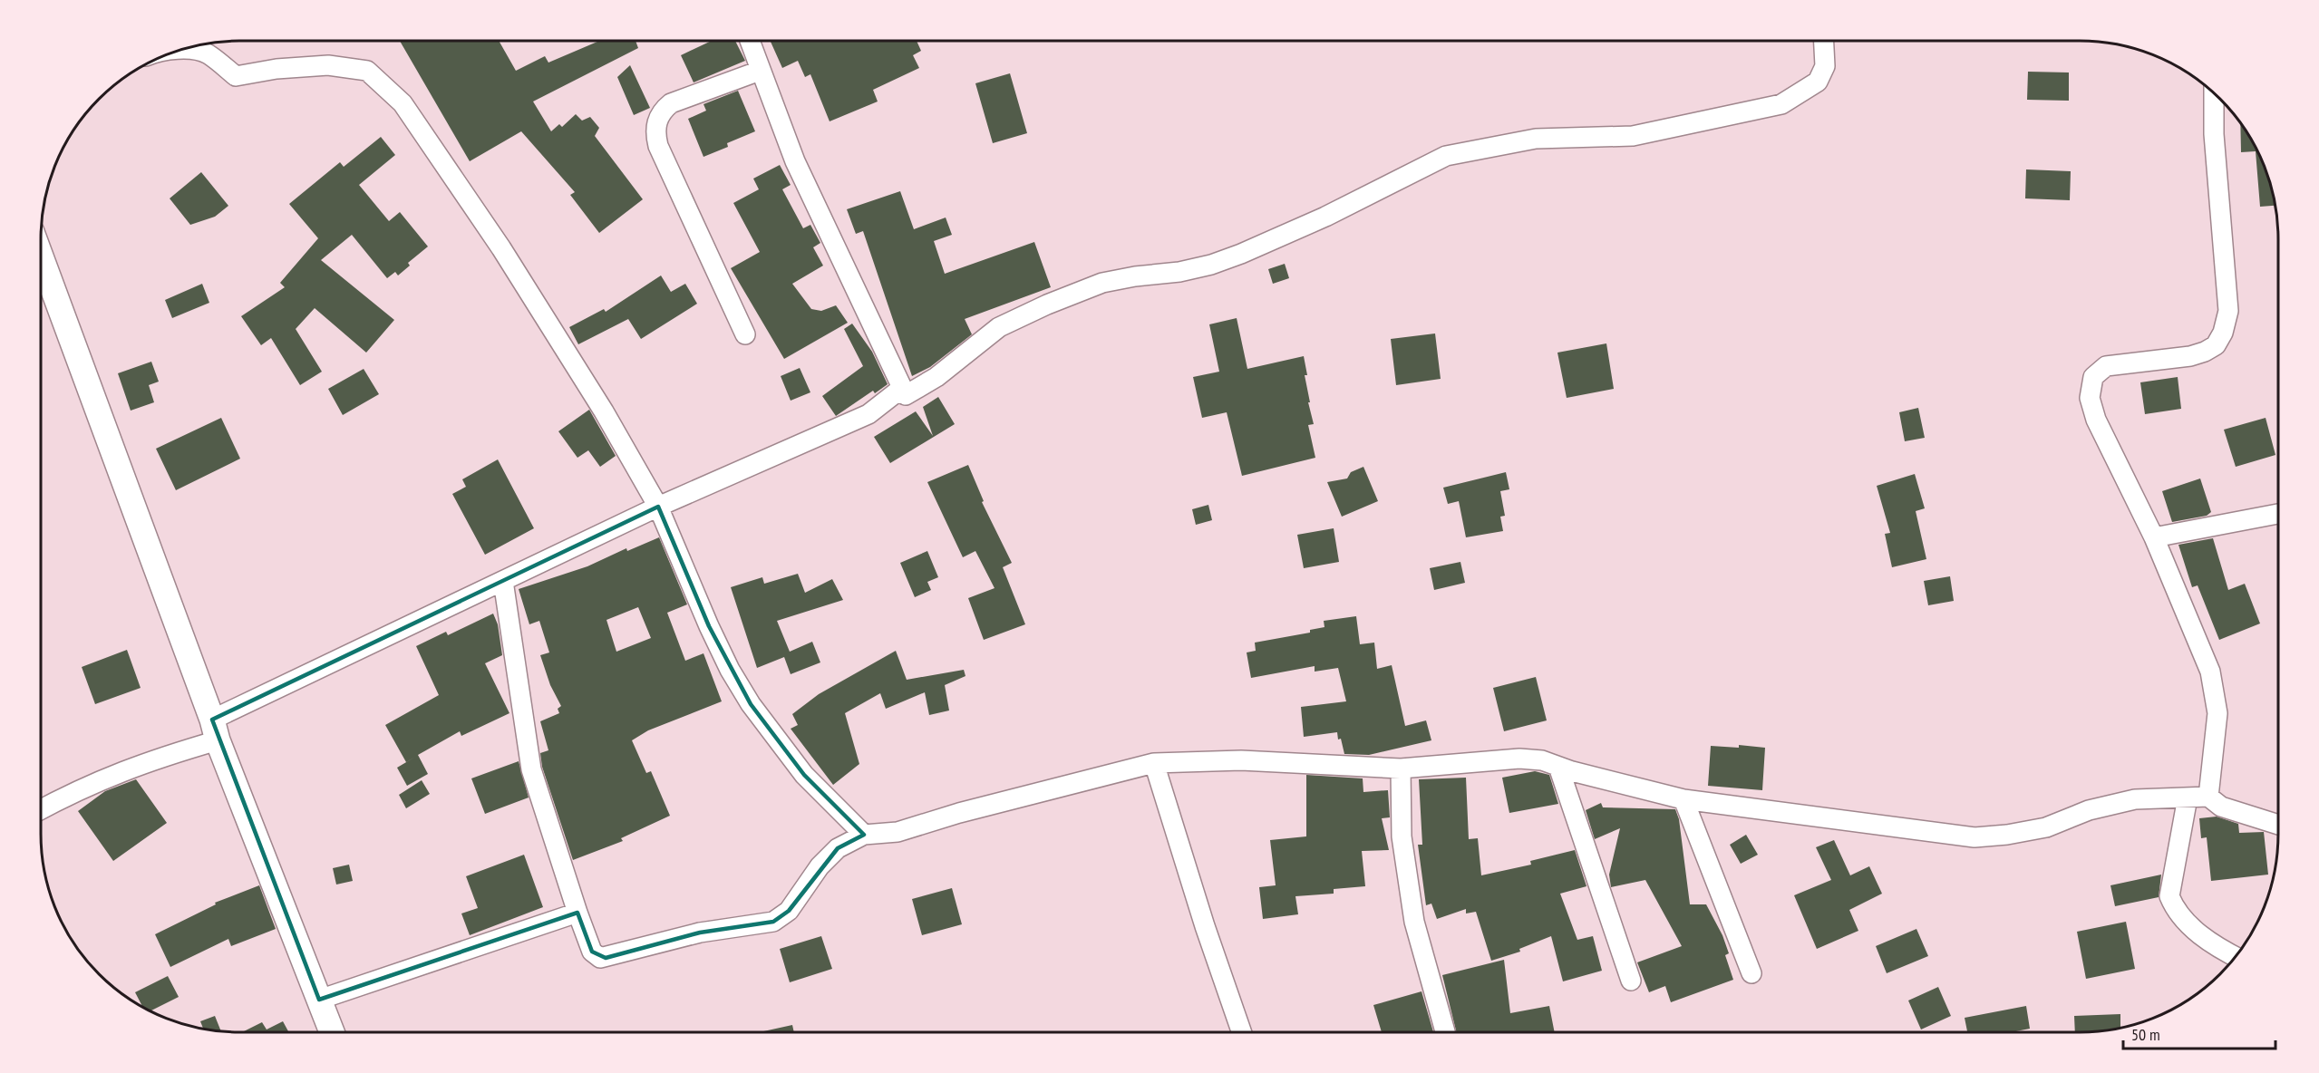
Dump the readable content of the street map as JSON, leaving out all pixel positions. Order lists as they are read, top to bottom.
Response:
{
  "scale_bar": "50 m"
}
